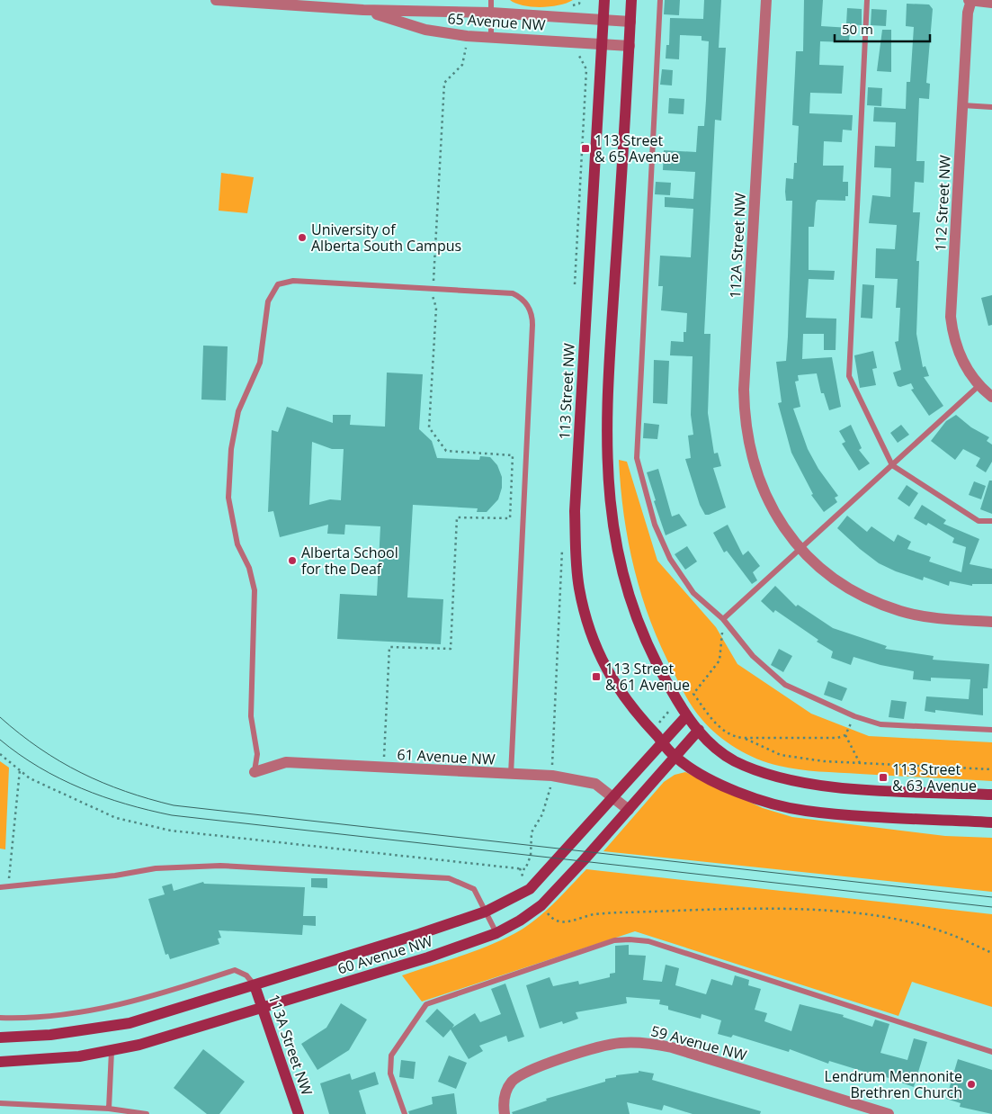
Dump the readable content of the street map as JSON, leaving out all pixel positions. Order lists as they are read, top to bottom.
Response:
{
  "streets": {
    "main road": ["113 Street NW", "60 Avenue NW", "113A Street NW"],
    "street": [
      "65 Avenue NW",
      "112 Street NW",
      "112A Street NW",
      "61 Avenue NW",
      "59 Avenue NW"
    ]
  },
  "crossings": [
    ["65 Avenue NW", "113 Street NW"],
    ["113 Street NW", "60 Avenue NW"],
    ["61 Avenue NW", "60 Avenue NW"],
    ["60 Avenue NW", "113A Street NW"]
  ],
  "places": {
    "transit": ["113 Street & 65 Avenue", "113 Street & 61 Avenue", "113 Street & 63 Avenue"],
    "other": ["University of Alberta South Campus", "Alberta School for the Deaf", "Lendrum Mennonite Brethren Church"]
  },
  "scale_bar": "50 m"
}
